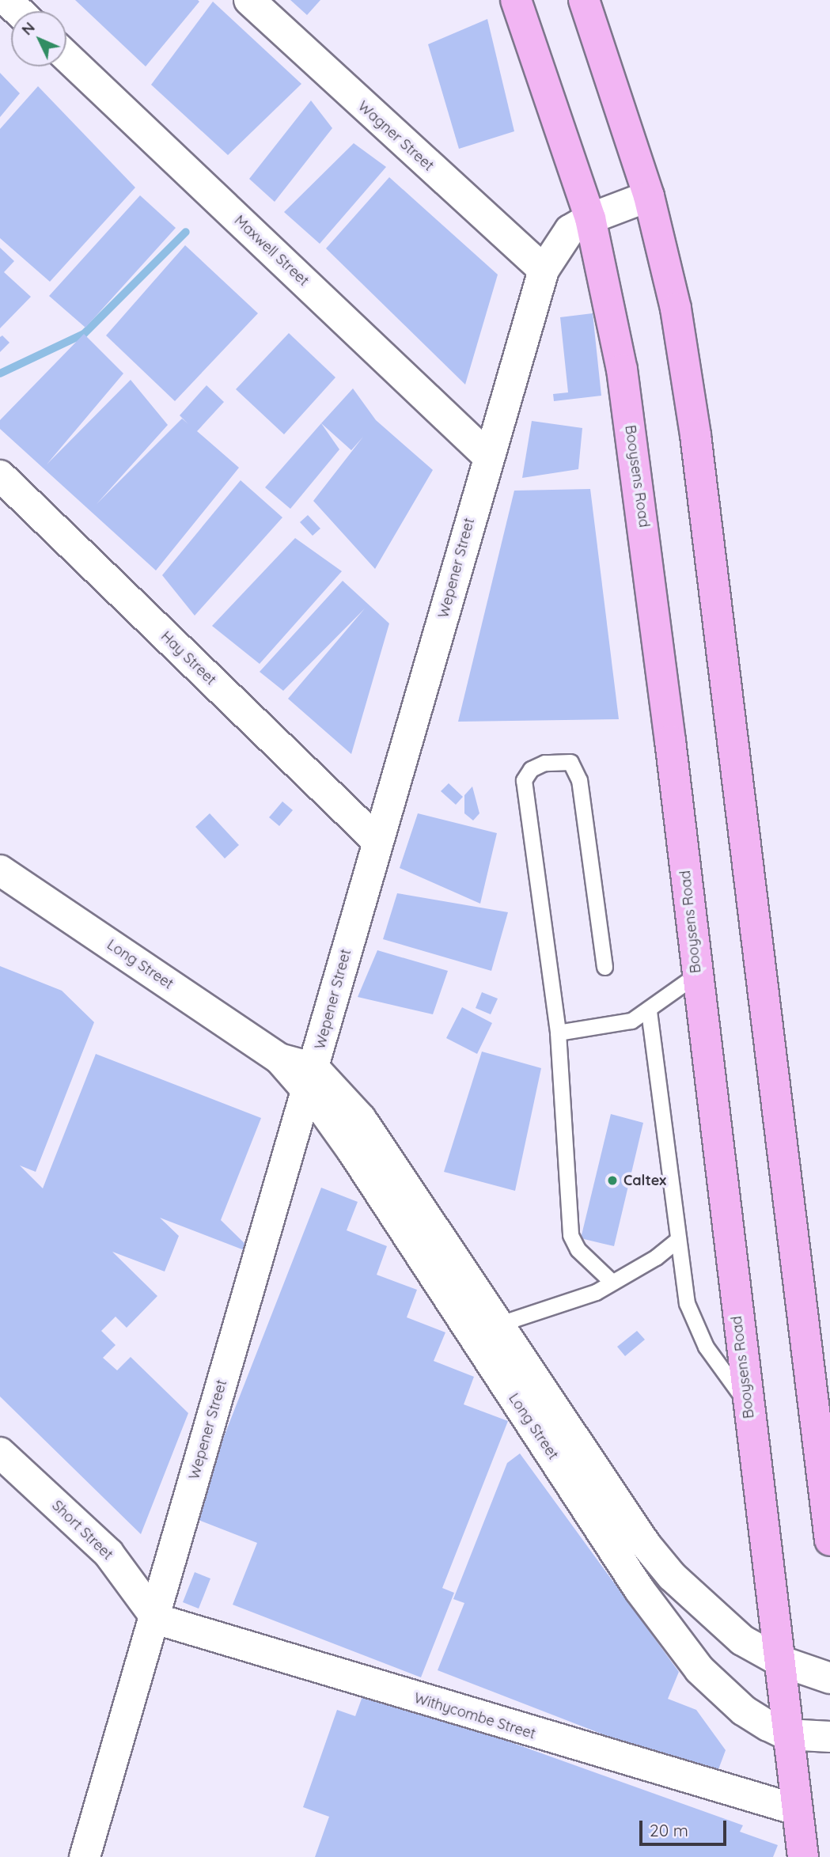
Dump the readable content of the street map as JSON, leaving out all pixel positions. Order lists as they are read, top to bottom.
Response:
{
  "streets": {
    "main road": ["Booysens Road"],
    "street": [
      "Wagner Street",
      "Maxwell Street",
      "Wepener Street",
      "Hay Street",
      "Long Street",
      "Short Street",
      "Withycombe Street"
    ]
  },
  "crossings": [
    ["Wagner Street", "Wepener Street"],
    ["Maxwell Street", "Wepener Street"],
    ["Booysens Road", "Wepener Street"],
    ["Booysens Road", "Long Street"],
    ["Booysens Road", "Withycombe Street"],
    ["Wepener Street", "Hay Street"],
    ["Wepener Street", "Long Street"],
    ["Wepener Street", "Short Street"],
    ["Wepener Street", "Withycombe Street"],
    ["Short Street", "Withycombe Street"]
  ],
  "places": ["Caltex"],
  "scale_bar": "20 m",
  "north": "top left"
}
